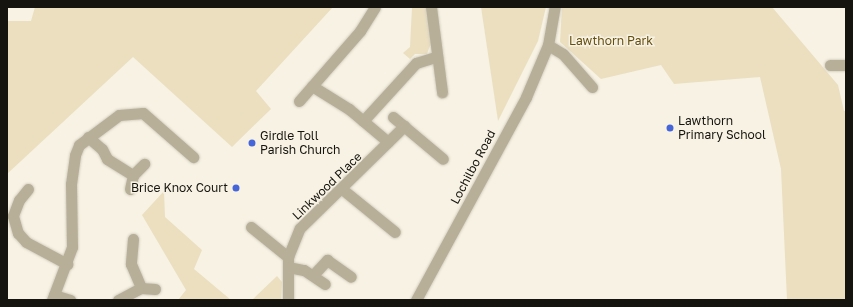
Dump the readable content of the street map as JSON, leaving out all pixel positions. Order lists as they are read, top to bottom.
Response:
{
  "streets": {
    "street": ["Lochilbo Road", "Linkwood Place"]
  },
  "parks": ["Lawthorn Park"],
  "places": ["Lawthorn Primary School", "Girdle Toll Parish Church", "Brice Knox Court"]
}
